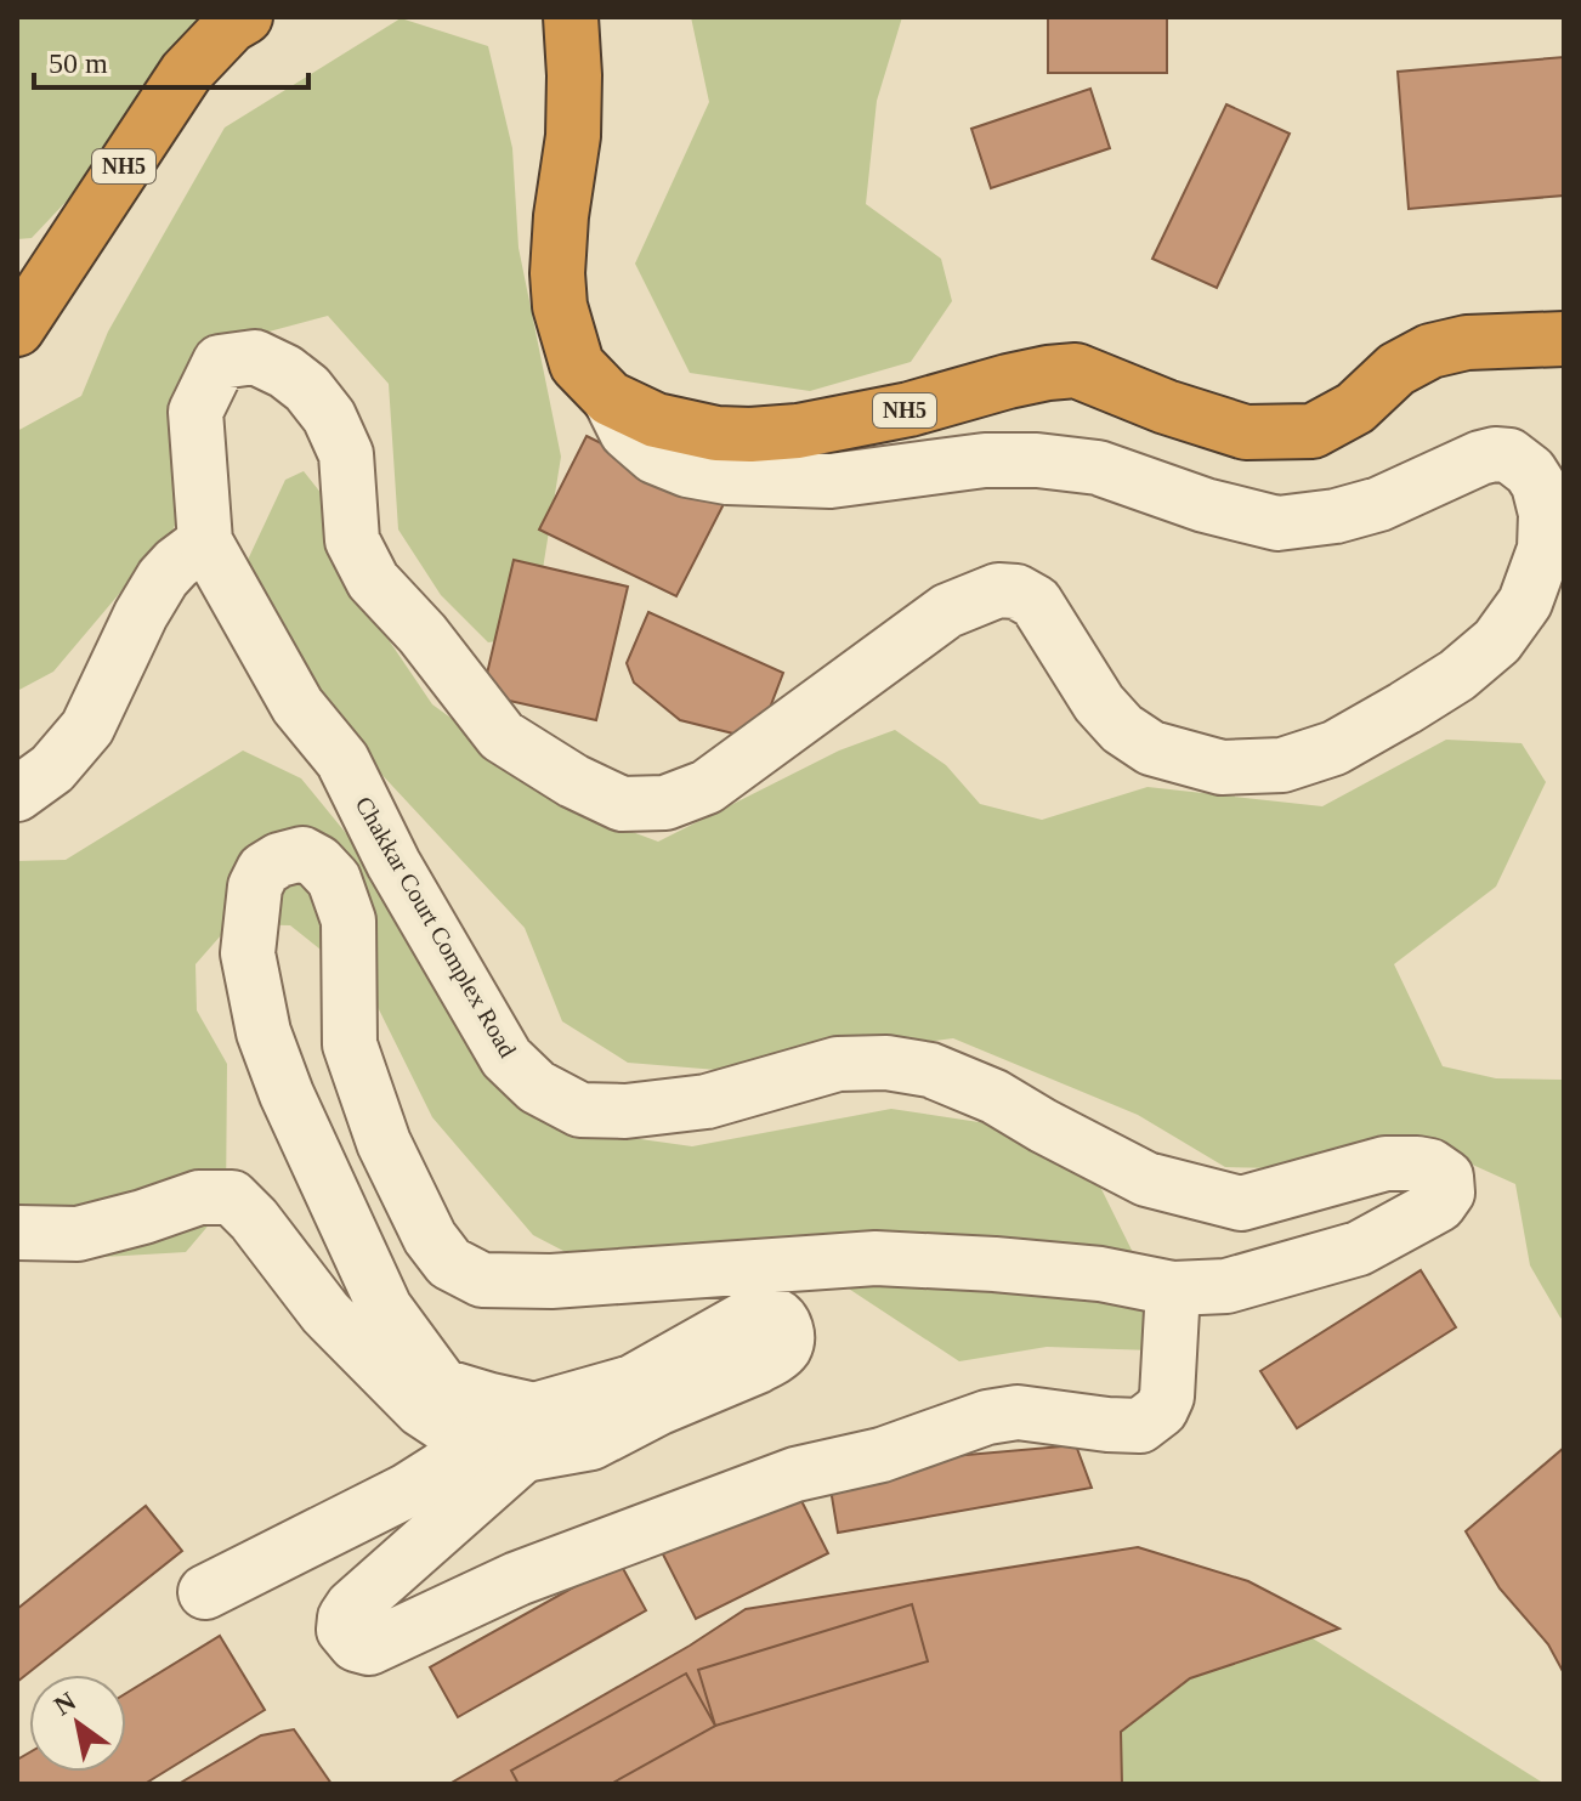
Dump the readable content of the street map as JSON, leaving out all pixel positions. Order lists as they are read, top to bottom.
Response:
{
  "streets": {
    "highway": ["NH5"],
    "street": ["Chakkar Court Complex Road"]
  },
  "crossings": [
    ["NH5", "Chakkar Court Complex Road"]
  ],
  "scale_bar": "50 m",
  "north": "top left"
}
